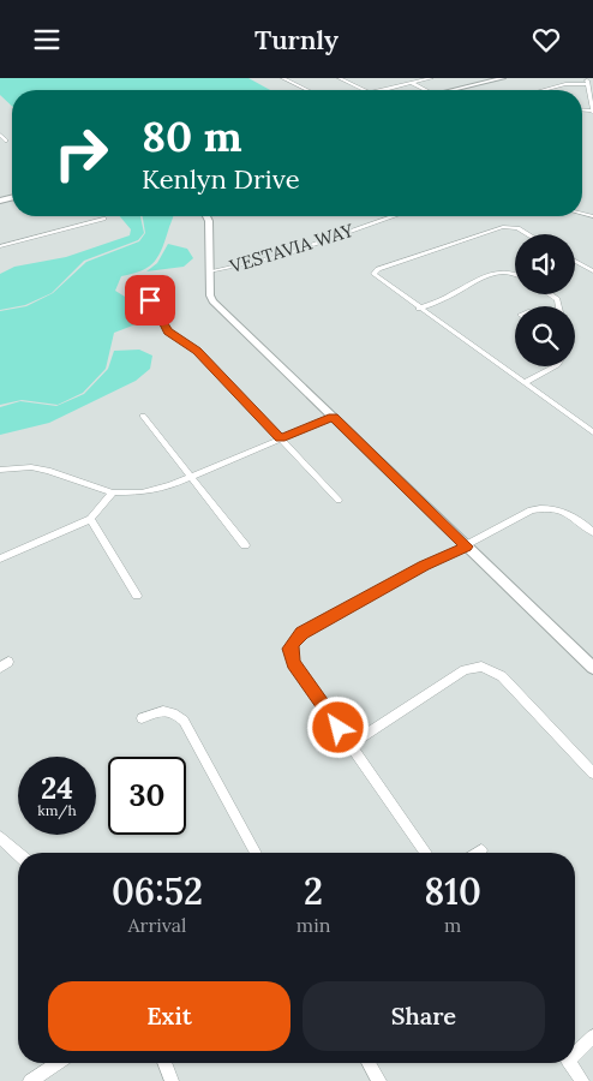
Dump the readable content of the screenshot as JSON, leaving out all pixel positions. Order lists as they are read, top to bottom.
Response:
{
  "streets": {
    "street": ["VESTAVIA WAY"]
  },
  "page": {
    "header": "Turnly",
    "turn": ["80 m", "Kenlyn Drive"],
    "speed": "24 km/h",
    "limit": "30",
    "eta": [
      "06:52",
      "Arrival",
      "2",
      "min",
      "810",
      "m"
    ],
    "buttons": ["Exit", "Share"]
  }
}
